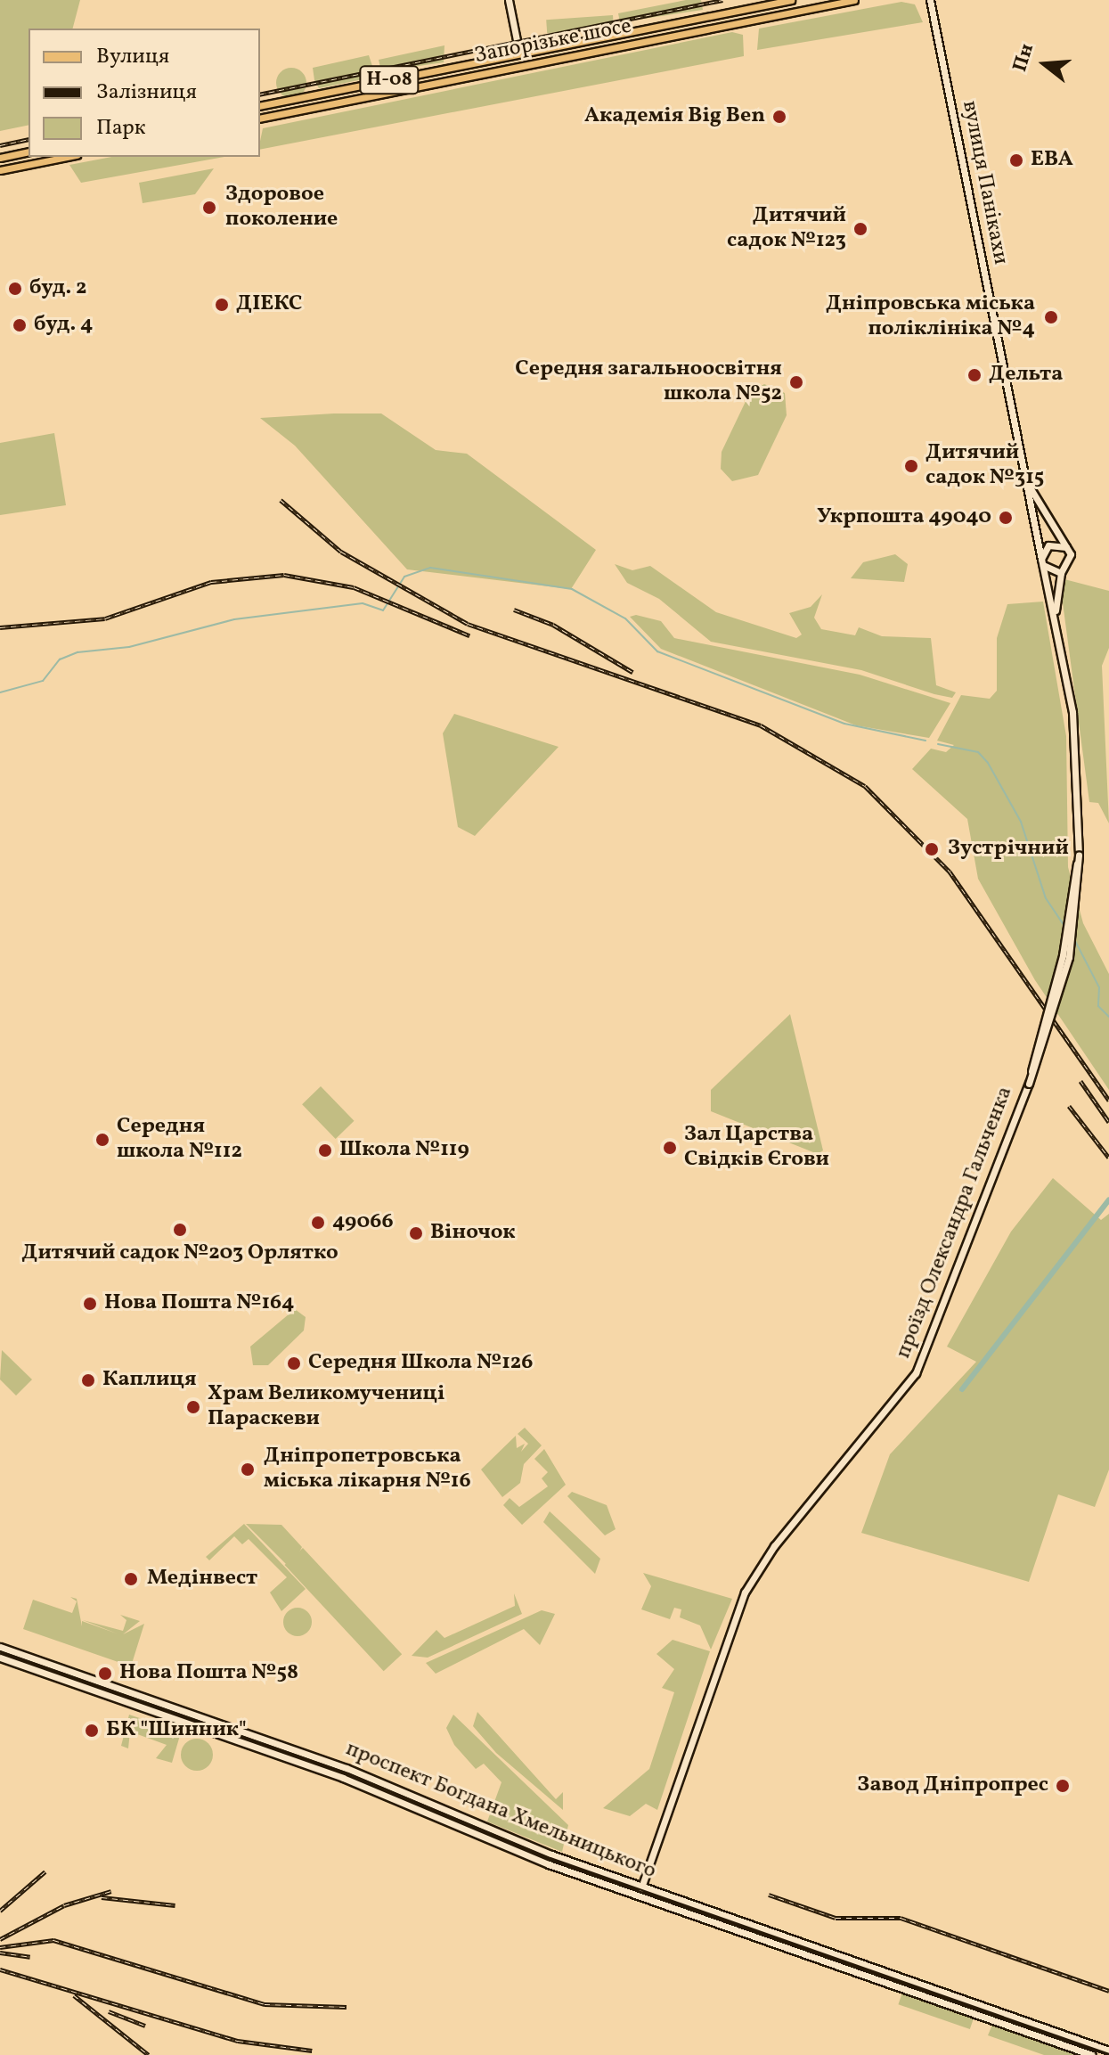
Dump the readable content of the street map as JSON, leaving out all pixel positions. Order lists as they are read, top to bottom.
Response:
{
  "streets": {
    "main road": [
      "Запорізьке шосе",
      "Н-08",
      "вулиця Панікахи",
      "проїзд Олександра Гальченка",
      "проспект Богдана Хмельницького"
    ]
  },
  "crossings": [
    ["вулиця Панікахи", "проїзд Олександра Гальченка"],
    ["проїзд Олександра Гальченка", "проспект Богдана Хмельницького"]
  ],
  "places": [
    "Академія Big Ben",
    "ЕВА",
    "Здоровое поколение",
    "Дитячий садок №123",
    "буд. 2",
    "ДІЕКС",
    "Дніпровська міська поліклініка №4",
    "буд. 4",
    "Дельта",
    "Середня загальноосвітня школа №52",
    "Дитячий садок №315",
    "Укрпошта 49040",
    "Зустрічний",
    "Середня школа №112",
    "Зал Царства Свідків Єгови",
    "Школа №119",
    "49066",
    "Дитячий садок №203 Орлятко",
    "Віночок",
    "Нова Пошта №164",
    "Середня Школа №126",
    "Каплиця",
    "Храм Великомучениці Параскеви",
    "Дніпропетровська міська лікарня №16",
    "Медінвест",
    "Нова Пошта №58",
    "БК \"Шинник\"",
    "Завод Дніпропрес"
  ],
  "legend": ["Вулиця", "Залізниця", "Парк"],
  "north": "left"
}
